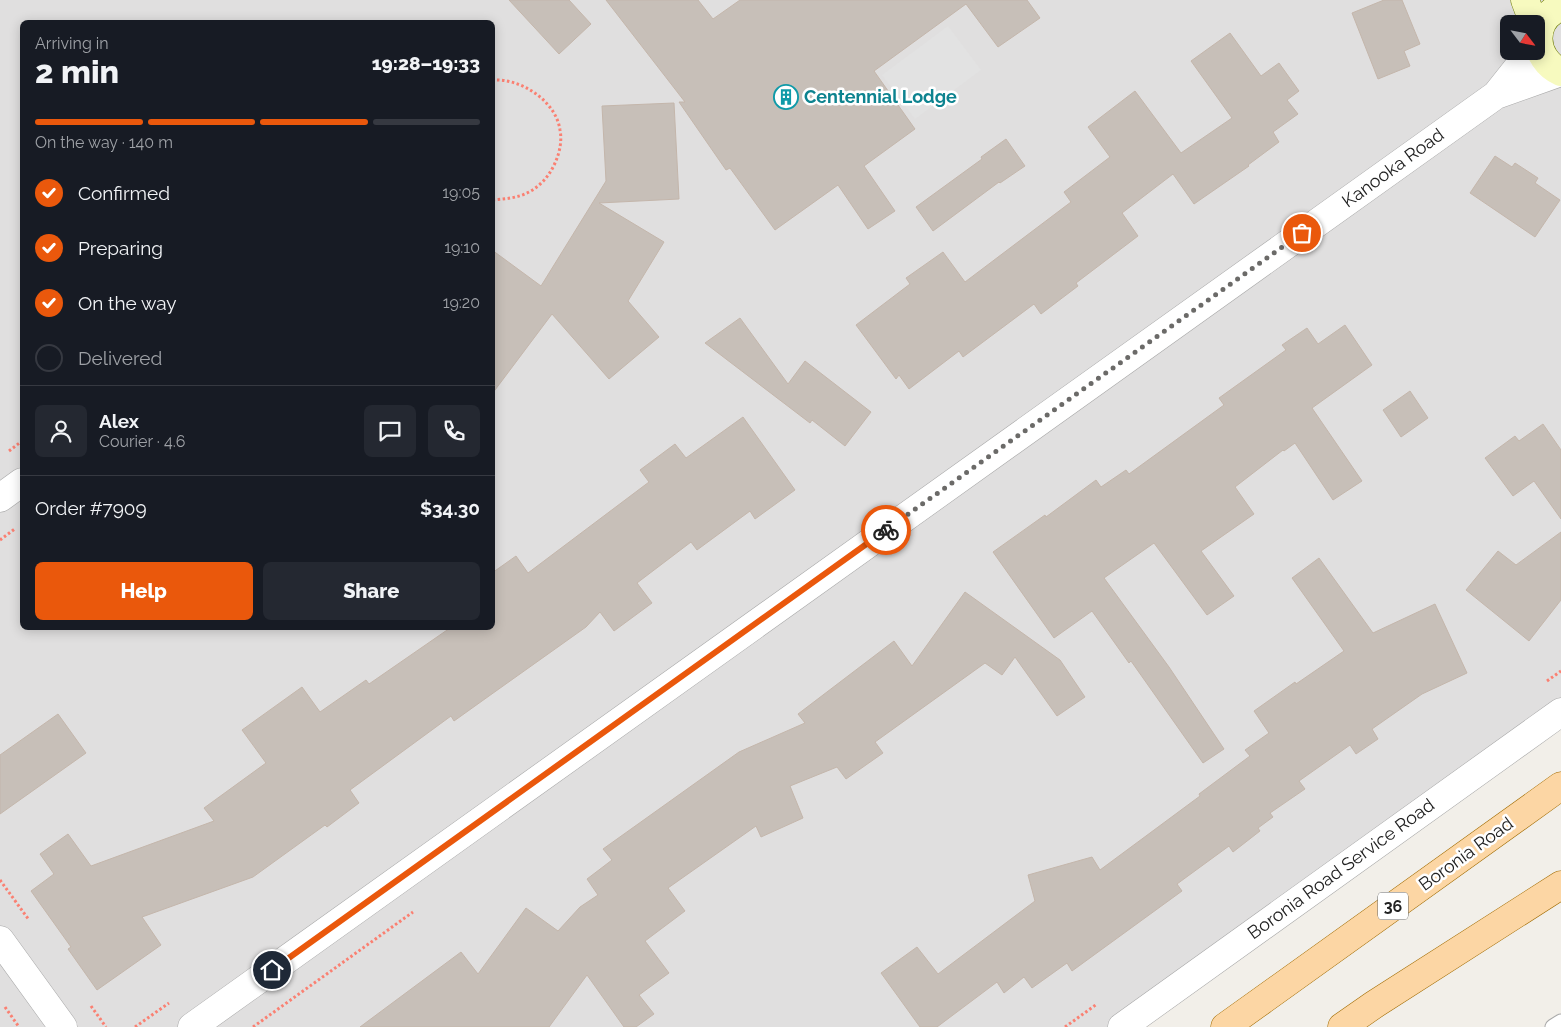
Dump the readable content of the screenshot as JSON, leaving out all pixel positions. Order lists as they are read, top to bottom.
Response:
{
  "streets": {
    "main road": ["Boronia Road", "36"],
    "street": ["Kanooka Road", "Boronia Road Service Road"]
  },
  "places": {
    "building": ["Centennial Lodge"]
  },
  "north": "bottom right",
  "page": {
    "heading": ["2 min", "Arriving in", "19:28–19:33"],
    "panel": [
      "Alex",
      "Courier · 4.6",
      "Order #7909",
      "$34.30"
    ],
    "bar": "On the way · 140 m",
    "list": [
      ["Confirmed", "19:05"],
      ["Preparing", "19:10"],
      ["On the way", "19:20"],
      "Delivered"
    ],
    "buttons": ["Help", "Share"]
  }
}
